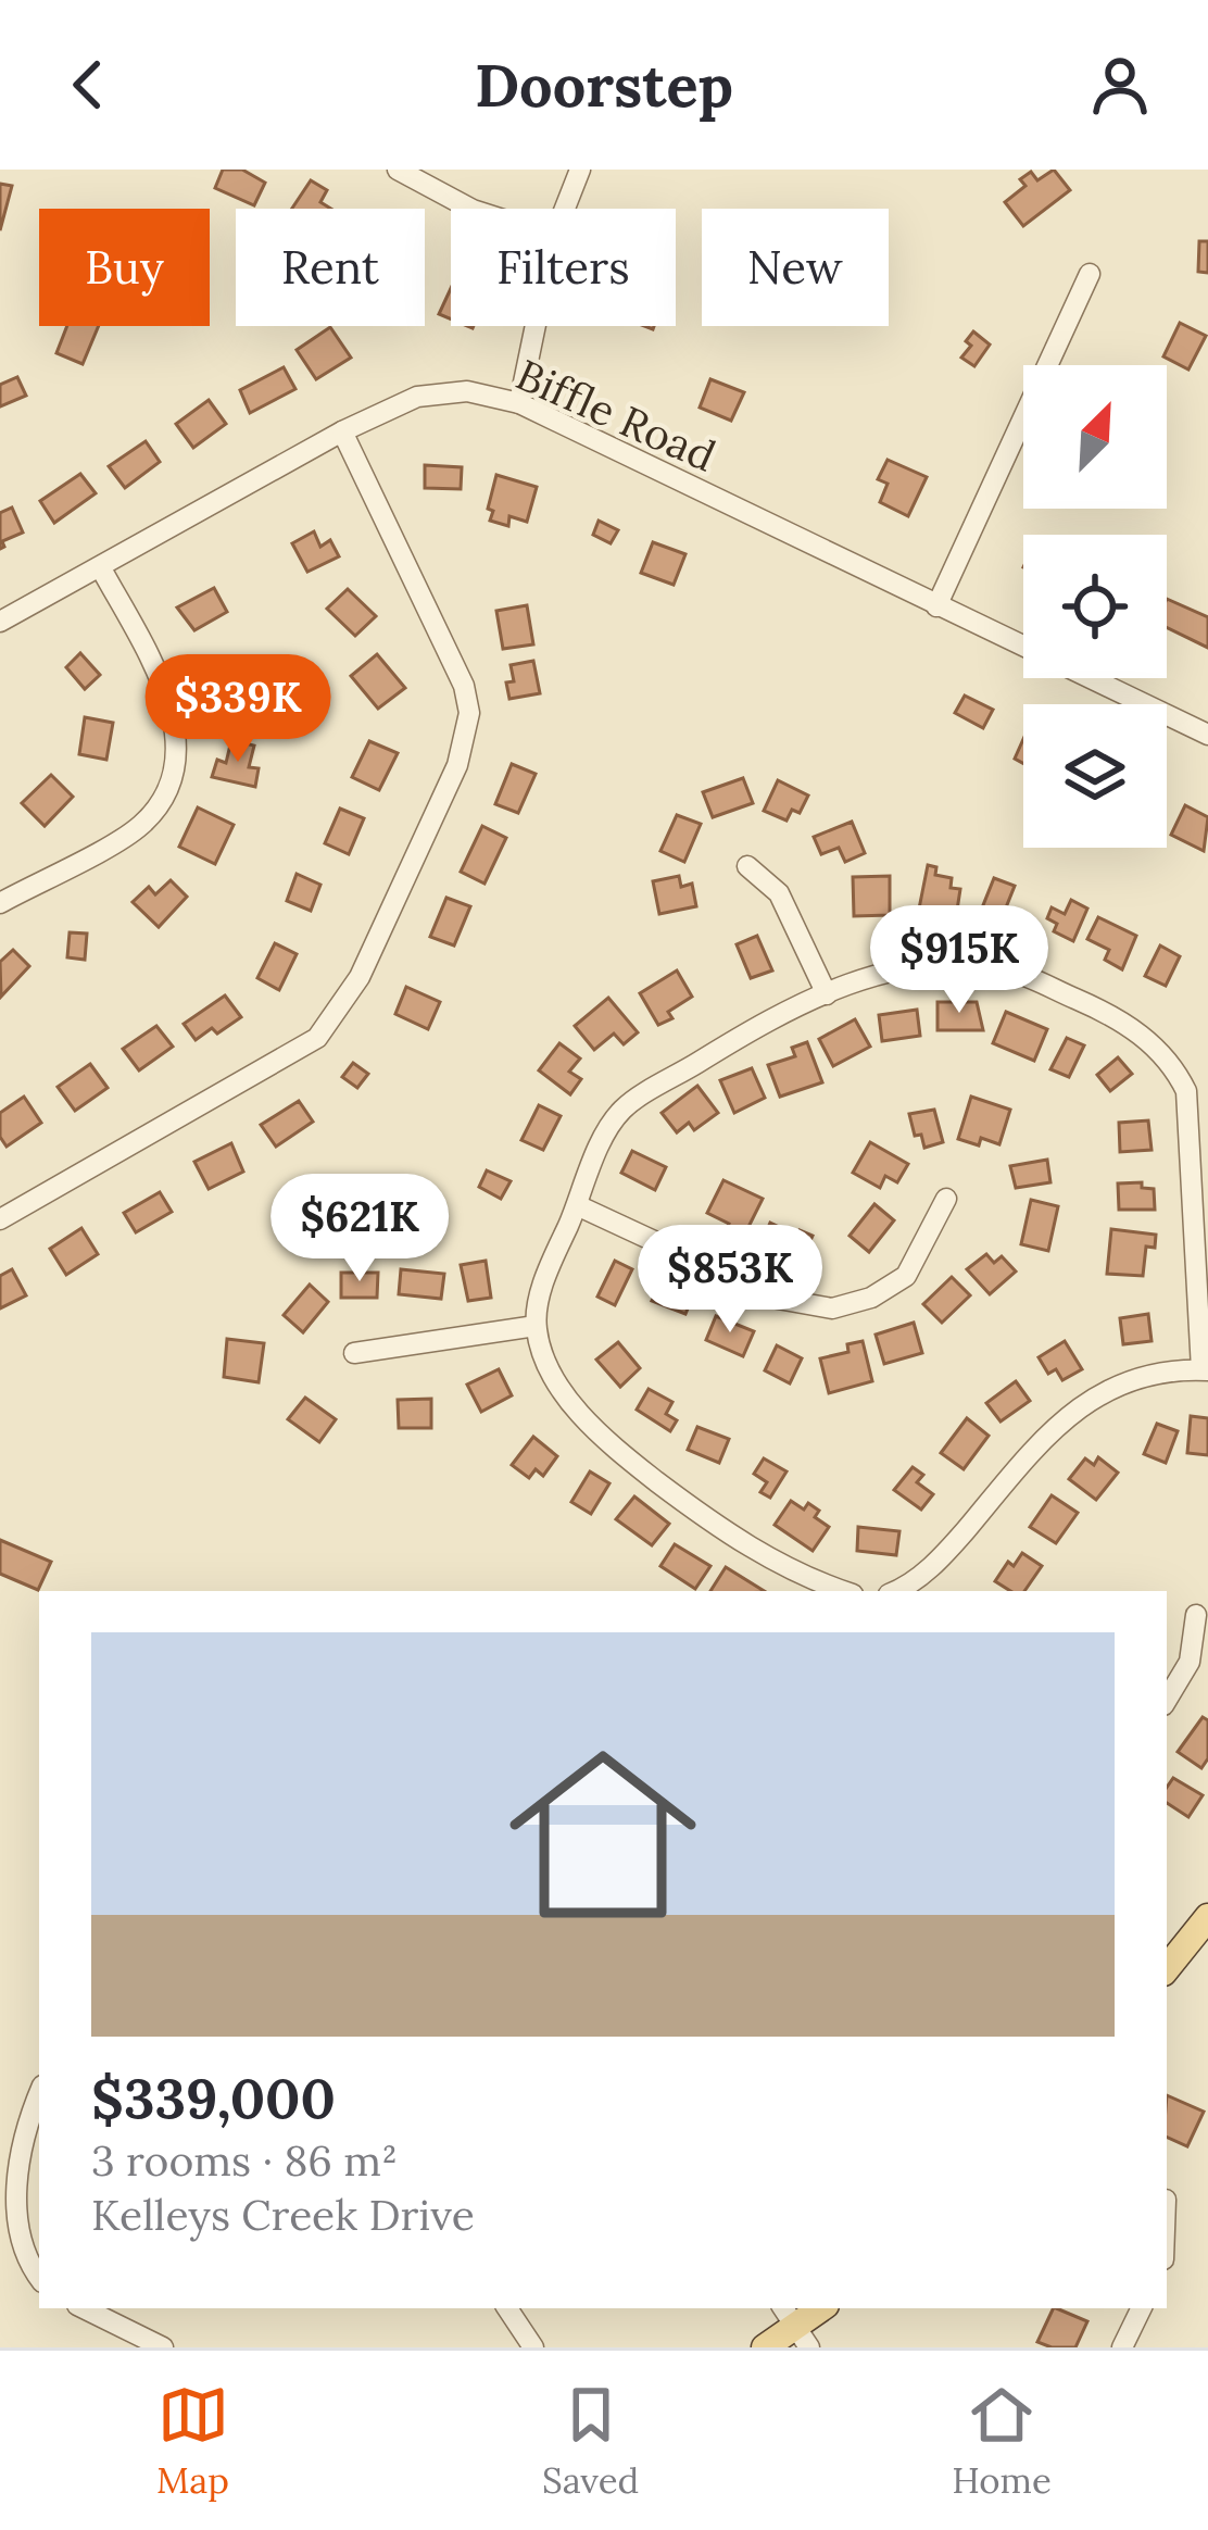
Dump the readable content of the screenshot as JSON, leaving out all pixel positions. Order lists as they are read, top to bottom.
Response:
{
  "streets": {
    "street": ["Biffle Road"]
  },
  "north": "top right",
  "page": {
    "header": "Doorstep",
    "chip": [
      "Buy",
      "Rent",
      "Filters",
      "New"
    ],
    "price": [
      "$339K",
      "$915K",
      "$621K",
      "$853K"
    ],
    "list": [
      {
        "name": "$339,000",
        "note": "3 rooms · 86 m² · Kelleys Creek Drive"
      }
    ],
    "tabs": ["Map", "Saved", "Home"]
  }
}
